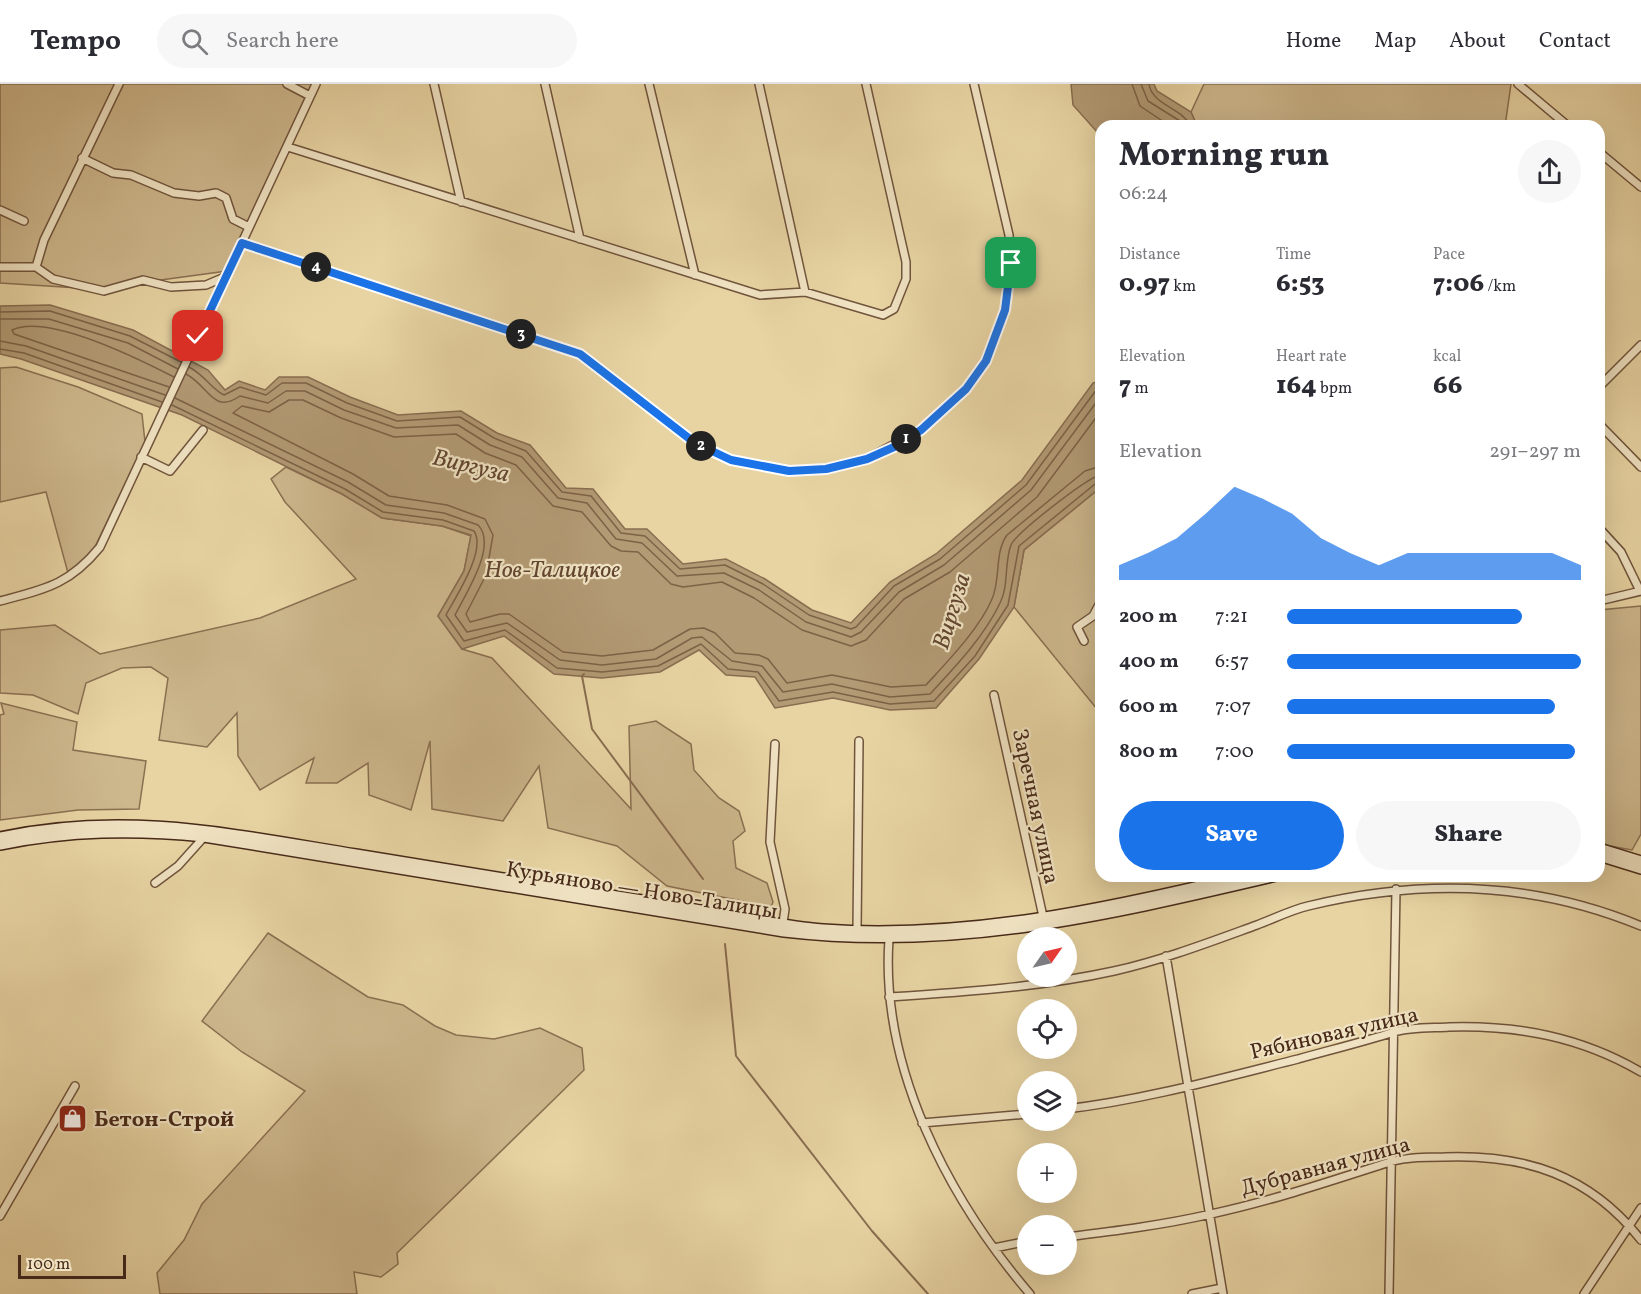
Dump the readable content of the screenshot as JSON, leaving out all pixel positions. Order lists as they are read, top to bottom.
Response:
{
  "streets": {
    "main road": ["Курьяново — Ново-Талицы"],
    "street": ["Заречная улица", "Рябиновая улица", "Дубравная улица"]
  },
  "crossings": [
    ["Заречная улица", "Курьяново — Ново-Талицы"]
  ],
  "water": ["Виргуза", "Нов-Талицкое"],
  "places": {
    "shop": ["Бетон-Строй"]
  },
  "scale_bar": "100 m",
  "north": "top right",
  "page": {
    "header": "Tempo",
    "search": "Search here",
    "nav": [
      "Home",
      "Map",
      "About",
      "Contact"
    ],
    "heading": ["Morning run", "06:24"],
    "stats": [
      ["Distance", "0.97 km"],
      ["Time", "6:53"],
      ["Pace", "7:06 /km"],
      ["Elevation", "7 m"],
      ["Heart rate", "164 bpm"],
      ["kcal", "66"]
    ],
    "pins": [
      "4",
      "3",
      "1",
      "2"
    ],
    "chart": ["Elevation", "291–297 m"],
    "list": [
      {
        "name": "200 m",
        "note": "7:21"
      },
      {
        "name": "400 m",
        "note": "6:57"
      },
      {
        "name": "600 m",
        "note": "7:07"
      },
      {
        "name": "800 m",
        "note": "7:00"
      }
    ],
    "buttons": ["Save", "Share"],
    "map_buttons": ["+", "−"],
    "scale": "100 m"
  }
}
